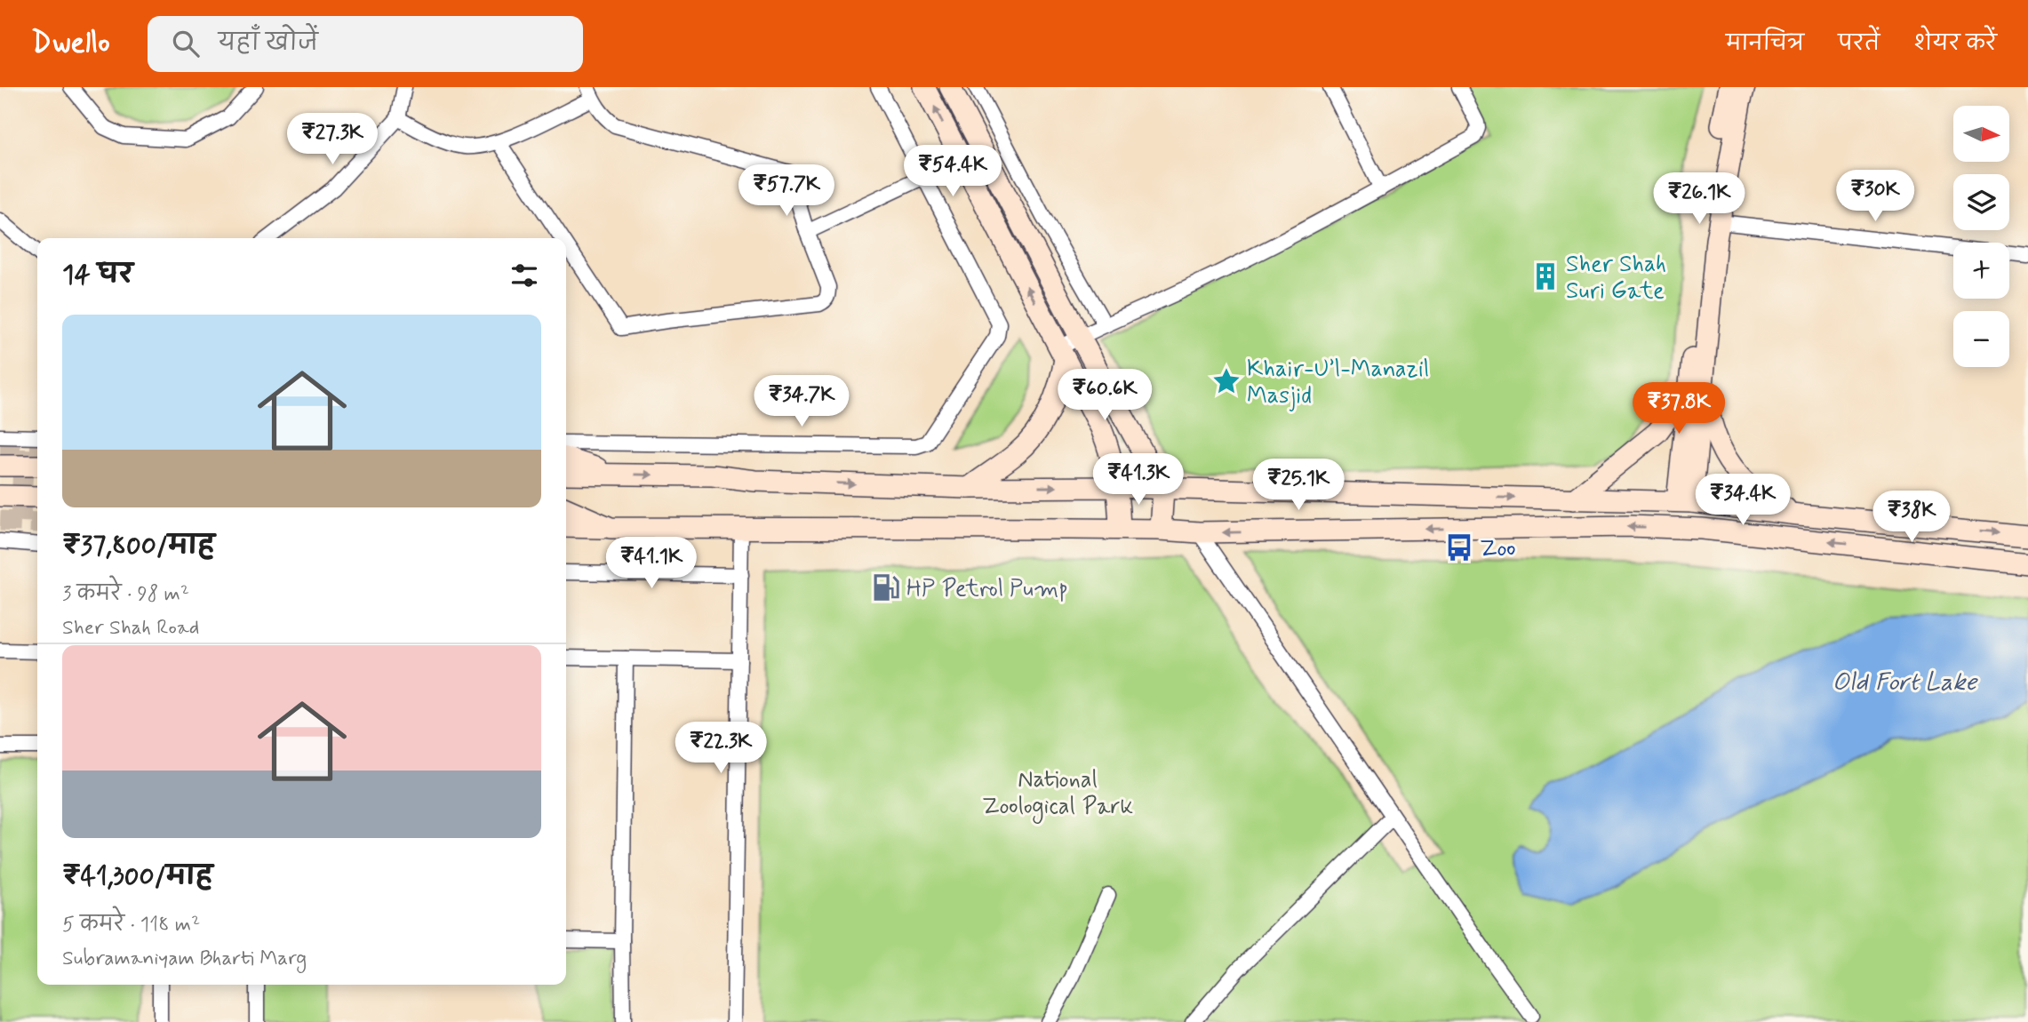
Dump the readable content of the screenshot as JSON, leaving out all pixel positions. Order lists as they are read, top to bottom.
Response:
{
  "water": ["Old Fort Lake"],
  "parks": ["National Zoological Park"],
  "places": {
    "building": ["Sher Shah Suri Gate"],
    "place": ["Khair-U’l-Manazil Masjid"],
    "bus stop": ["Zoo"],
    "fuel station": ["HP Petrol Pump"]
  },
  "north": "right",
  "page": {
    "header": "Dwello",
    "search": "यहाँ खोजें",
    "nav": ["मानचित्र", "परतें", "शेयर करें"],
    "map_buttons": ["+", "−"],
    "price": [
      "₹27.3K",
      "₹54.4K",
      "₹57.7K",
      "₹30K",
      "₹26.1K",
      "₹60.6K",
      "₹34.7K",
      "₹37.8K",
      "₹41.3K",
      "₹25.1K",
      "₹34.4K",
      "₹38K",
      "₹41.1K",
      "₹22.3K"
    ],
    "heading": "14 घर",
    "list": [
      {
        "name": "₹37,800/माह",
        "note": "3 कमरे · 98 m² · Sher Shah Road"
      },
      {
        "name": "₹41,300/माह",
        "note": "5 कमरे · 118 m² · Subramaniyam Bharti Marg"
      }
    ]
  }
}
